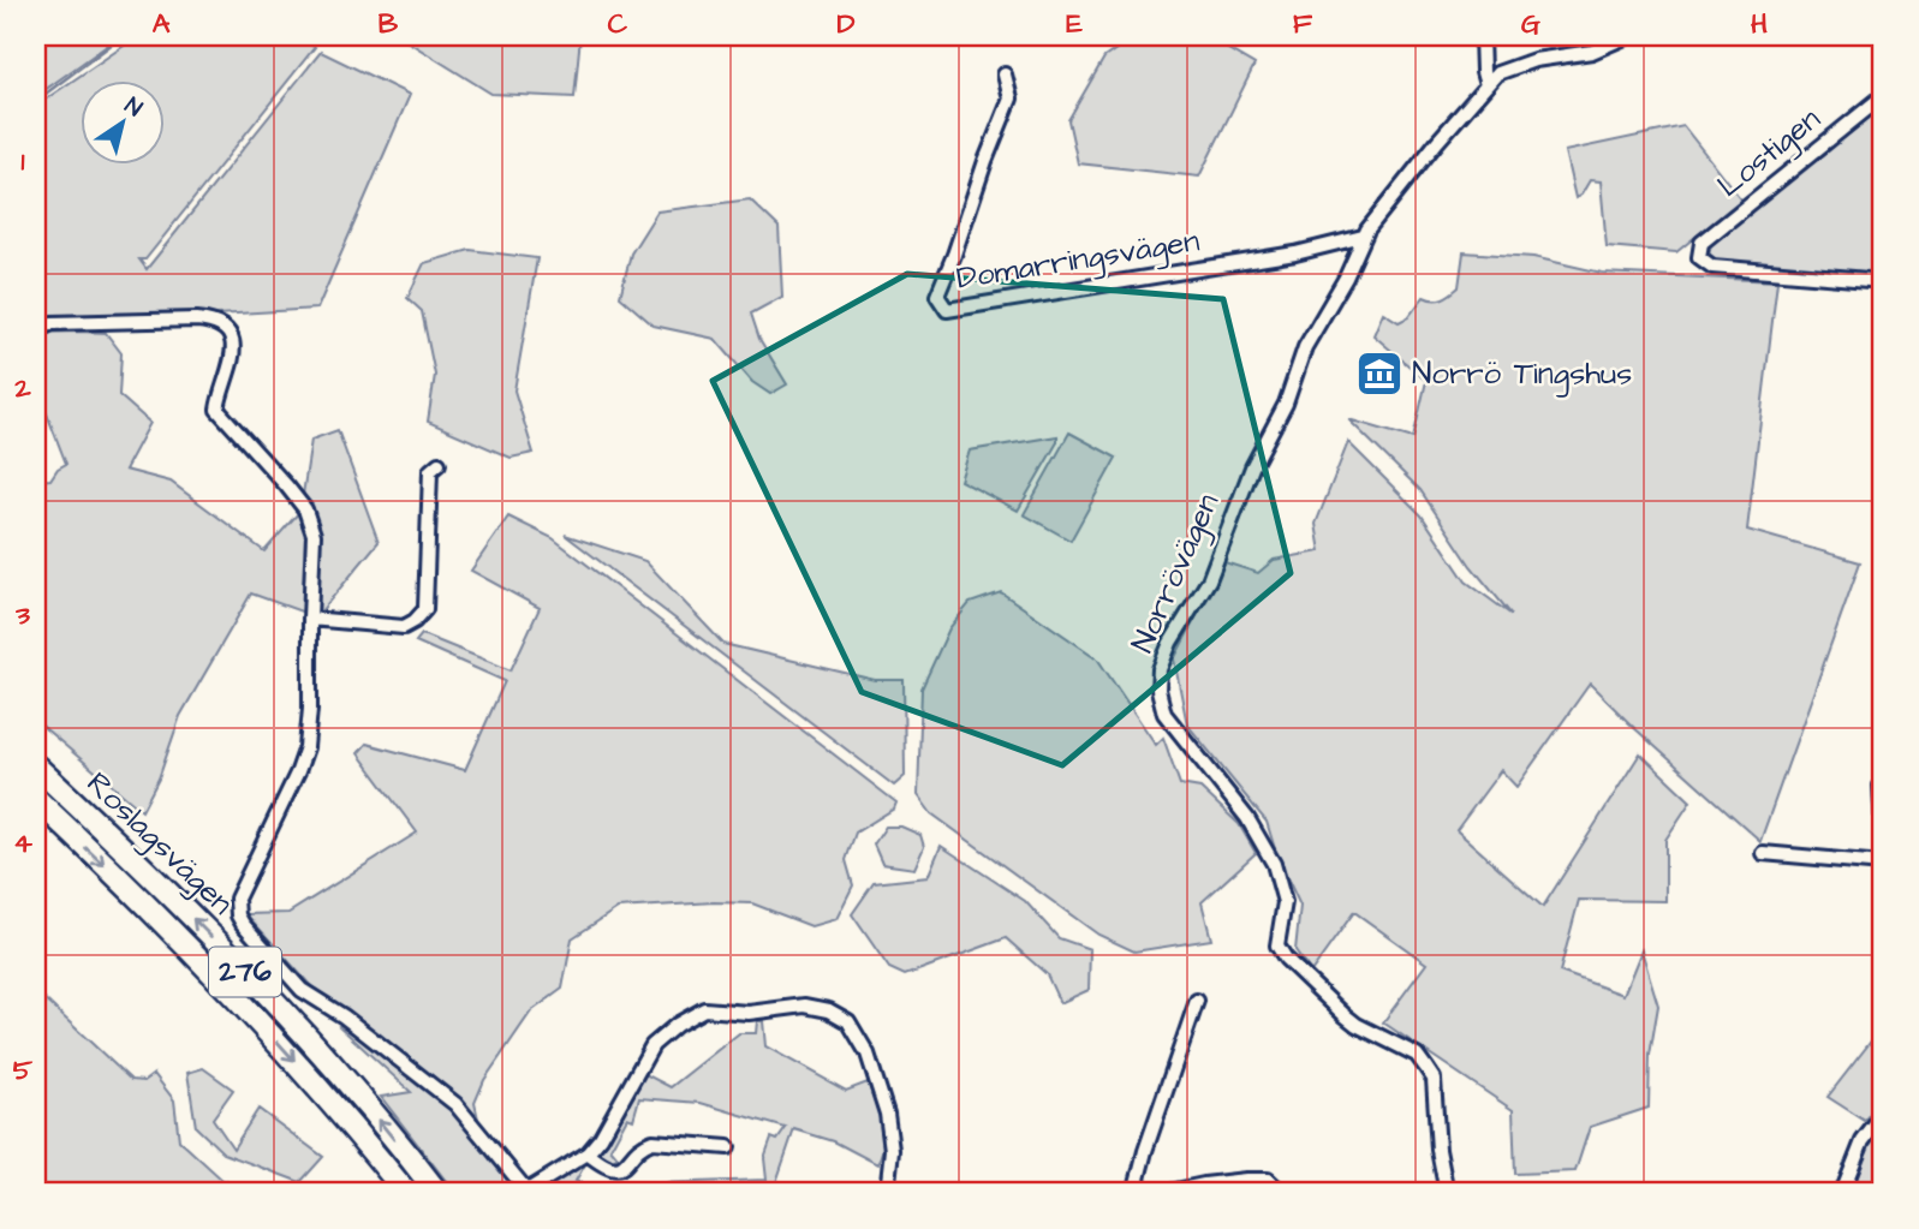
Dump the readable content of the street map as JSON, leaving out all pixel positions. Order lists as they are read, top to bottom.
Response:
{
  "streets": {
    "main road": ["Roslagsvägen", "276"],
    "street": ["Lostigen", "Domarringsvägen", "Norrövägen"]
  },
  "crossings": [
    ["Domarringsvägen", "Norrövägen"]
  ],
  "places": {
    "museum": ["Norrö Tingshus"]
  },
  "north": "top right",
  "grid": {
    "columns": [
      "A",
      "B",
      "C",
      "D",
      "E",
      "F",
      "G",
      "H"
    ],
    "rows": [
      "1",
      "2",
      "3",
      "4",
      "5"
    ]
  }
}
